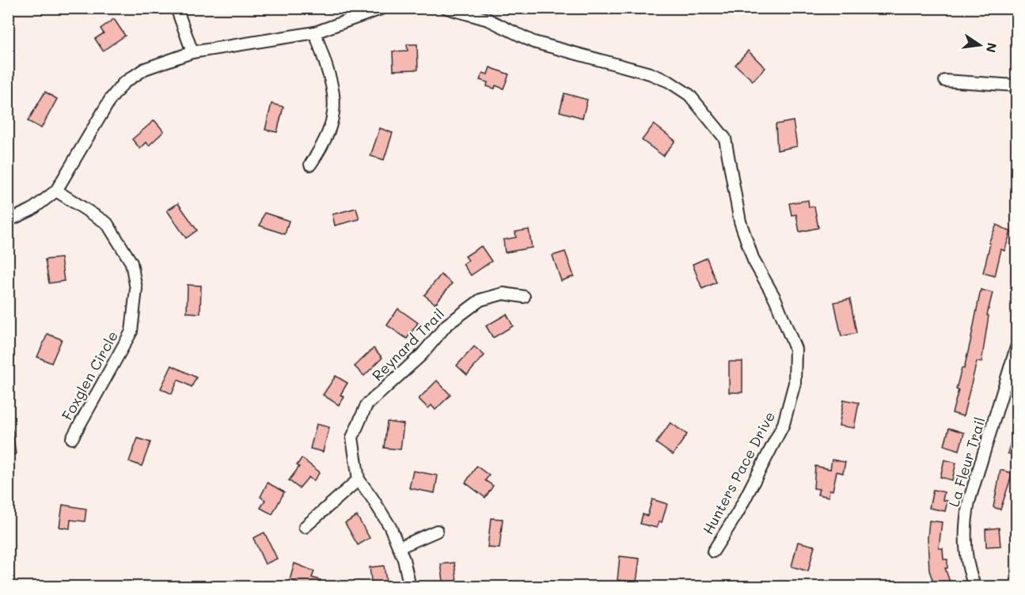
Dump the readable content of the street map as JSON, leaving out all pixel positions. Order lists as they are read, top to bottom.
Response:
{
  "streets": {
    "street": [
      "Reynard Trail",
      "Foxglen Circle",
      "La Fleur Trail",
      "Hunters Pace Drive"
    ]
  },
  "north": "right"
}
